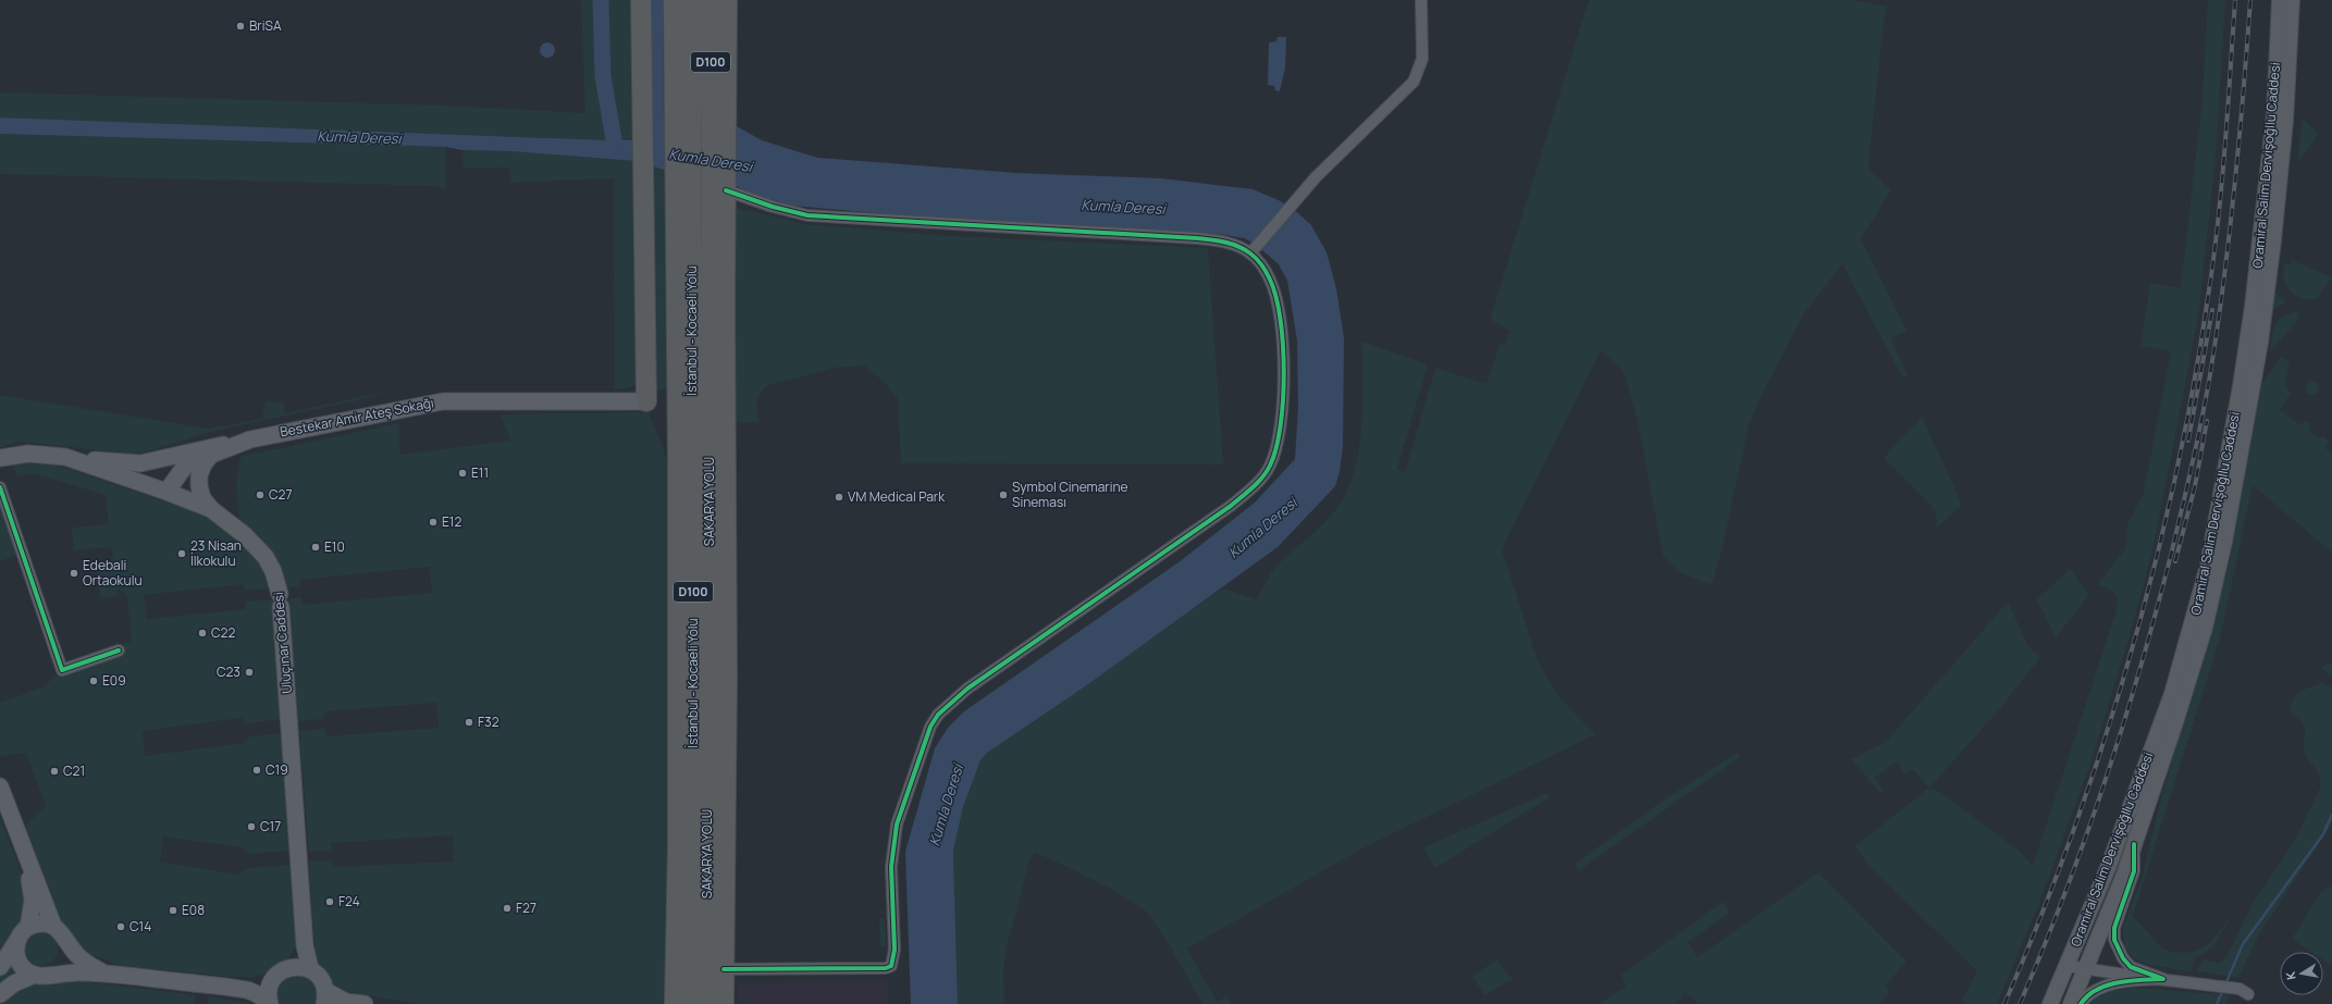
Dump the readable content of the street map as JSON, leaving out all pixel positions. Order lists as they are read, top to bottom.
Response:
{
  "streets": {
    "highway": ["D100", "İstanbul - Kocaeli Yolu", "SAKARYA YOLU"],
    "main road": ["Oramiral Salim Dervişoğllu Caddesi", "Bestekar Amir Ateş Sokağı", "Uluçınar Caddesi"]
  },
  "crossings": [
    ["D100", "İstanbul - Kocaeli Yolu"],
    ["Bestekar Amir Ateş Sokağı", "Uluçınar Caddesi"]
  ],
  "water": ["Kumla Deresi"],
  "places": [
    "BriSA",
    "E11",
    "C27",
    "Symbol Cinemarine Sineması",
    "VM Medical Park",
    "E12",
    "E10",
    "23 Nisan İlkokulu",
    "Edebali Ortaokulu",
    "C22",
    "C23",
    "E09",
    "F32",
    "C19",
    "C21",
    "C17",
    "F24",
    "F27",
    "E08",
    "C14"
  ],
  "north": "left"
}
